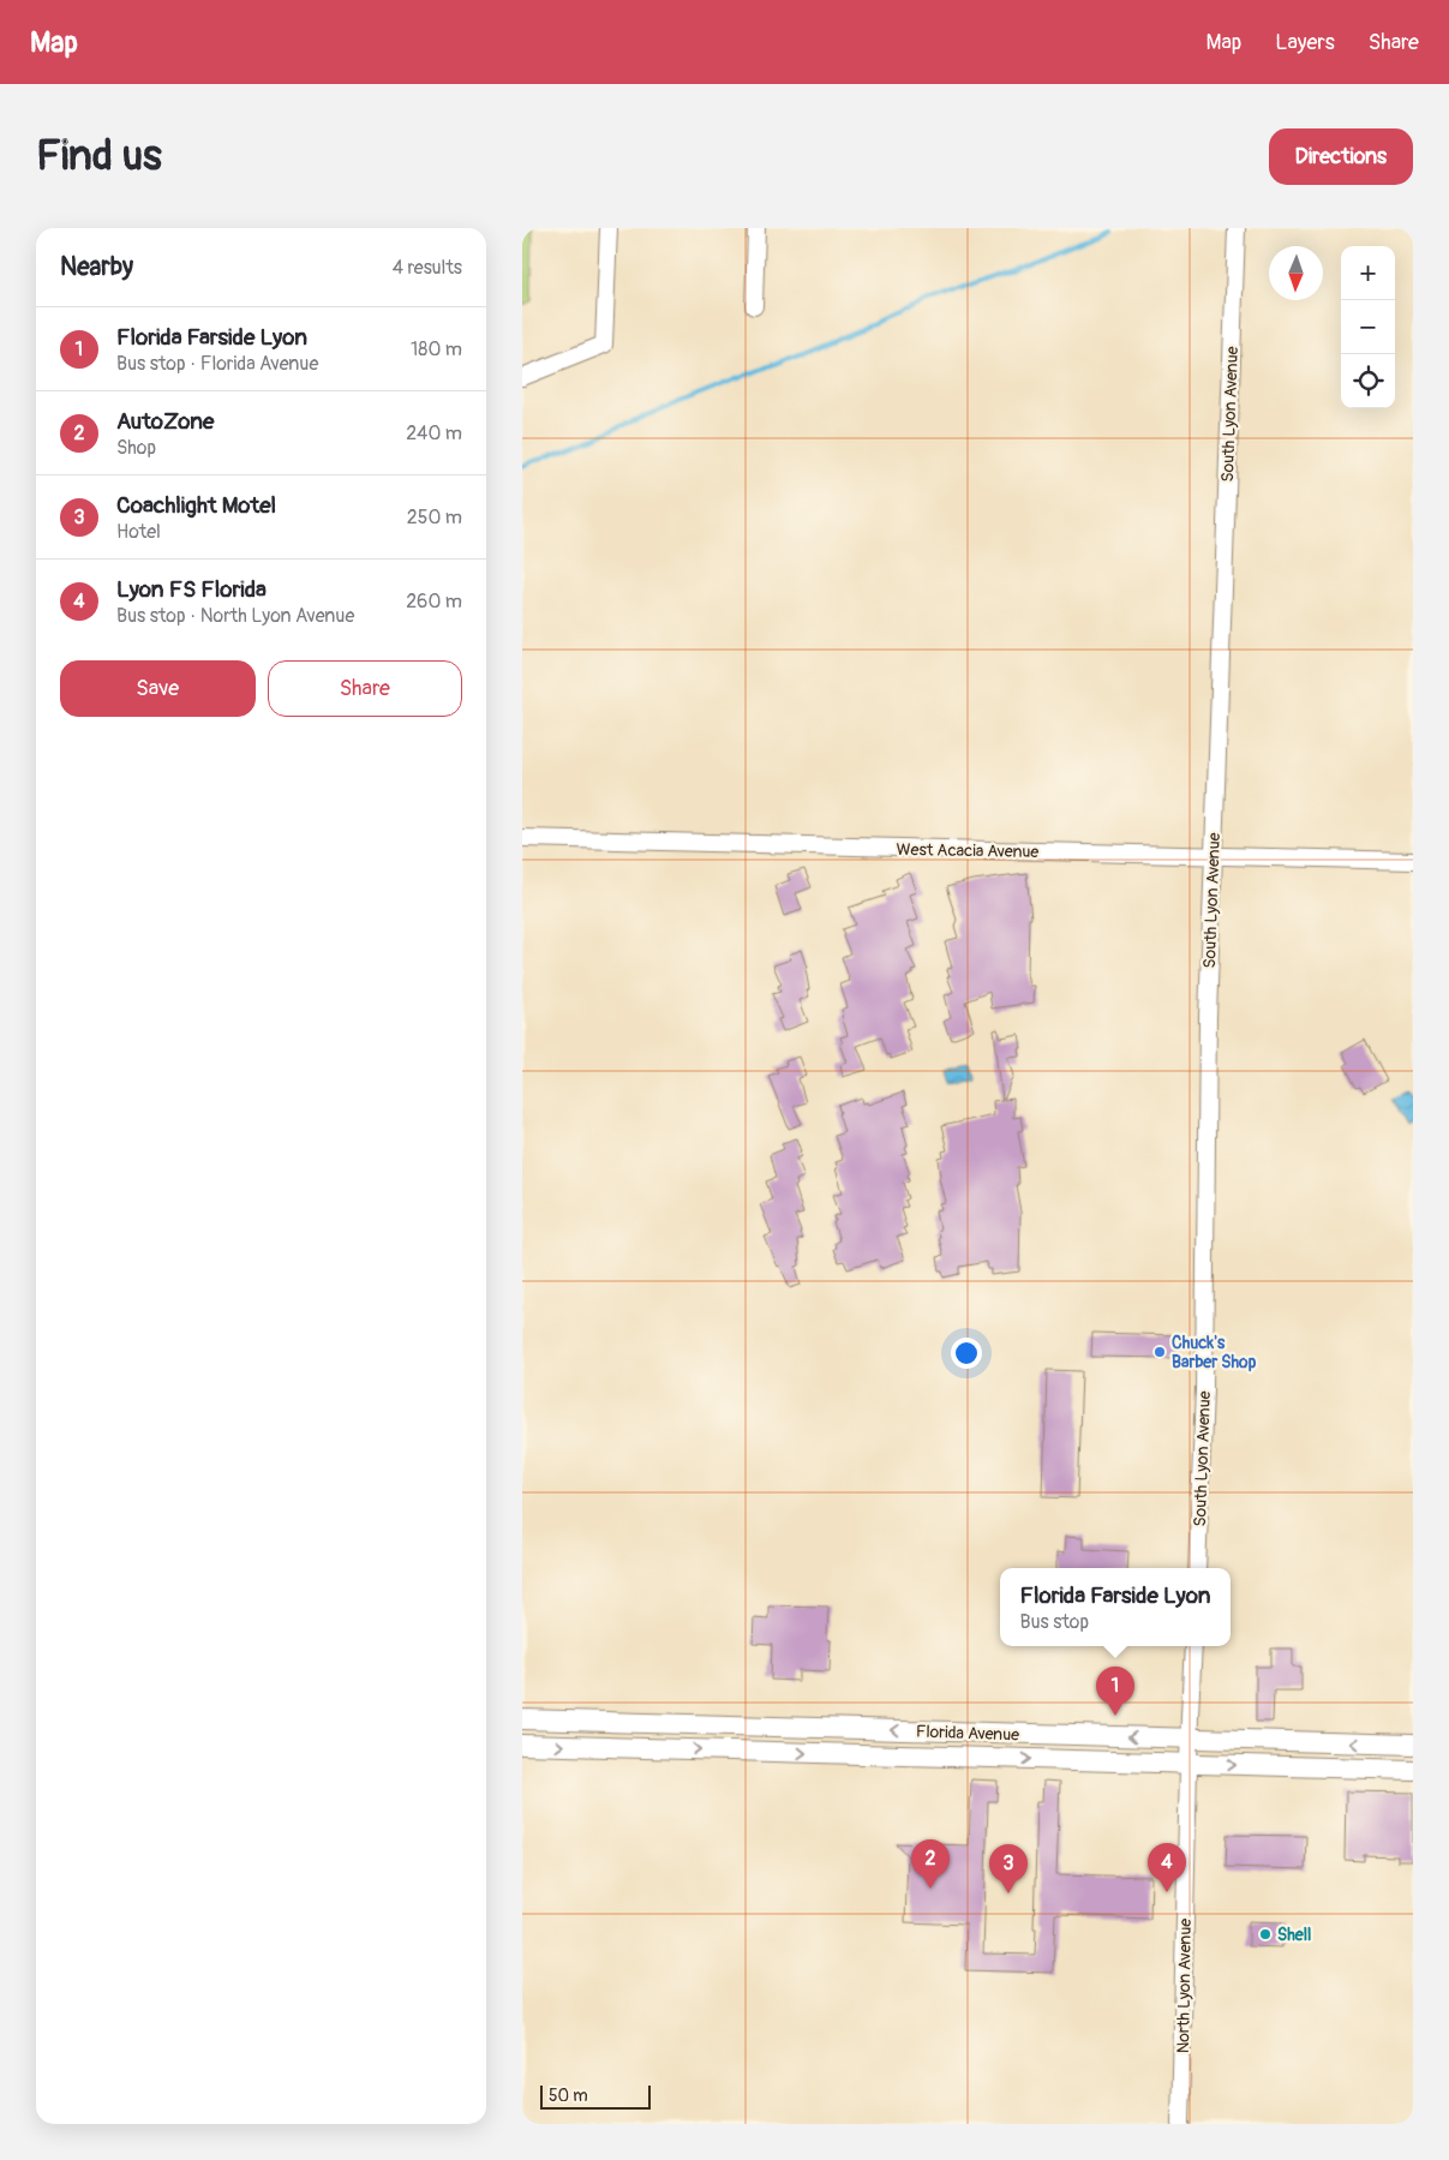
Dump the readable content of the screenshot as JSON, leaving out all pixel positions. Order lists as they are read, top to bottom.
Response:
{
  "streets": {
    "main road": ["Florida Avenue"],
    "street": ["South Lyon Avenue", "West Acacia Avenue", "North Lyon Avenue"]
  },
  "crossings": [
    ["South Lyon Avenue", "West Acacia Avenue"],
    ["Florida Avenue", "North Lyon Avenue"]
  ],
  "places": ["Chuck's Barber Shop", "Shell"],
  "scale_bar": "50 m",
  "north": "bottom",
  "page": {
    "header": "Map",
    "nav": ["Map", "Layers", "Share"],
    "buttons": [
      "Directions",
      ["Save", "Share"]
    ],
    "title": "Find us",
    "heading": ["Nearby", "4 results"],
    "map_buttons": ["+", "−"],
    "list": [
      {
        "mark": "1",
        "name": "Florida Farside Lyon",
        "note": "Bus stop · Florida Avenue",
        "value": "180 m"
      },
      {
        "mark": "2",
        "name": "AutoZone",
        "note": "Shop",
        "value": "240 m"
      },
      {
        "mark": "3",
        "name": "Coachlight Motel",
        "note": "Hotel",
        "value": "250 m"
      },
      {
        "mark": "4",
        "name": "Lyon FS Florida",
        "note": "Bus stop · North Lyon Avenue",
        "value": "260 m"
      }
    ],
    "popup": ["Florida Farside Lyon", "Bus stop"],
    "pins": [
      "1",
      "2",
      "4",
      "3"
    ],
    "scale": "50 m"
  }
}
